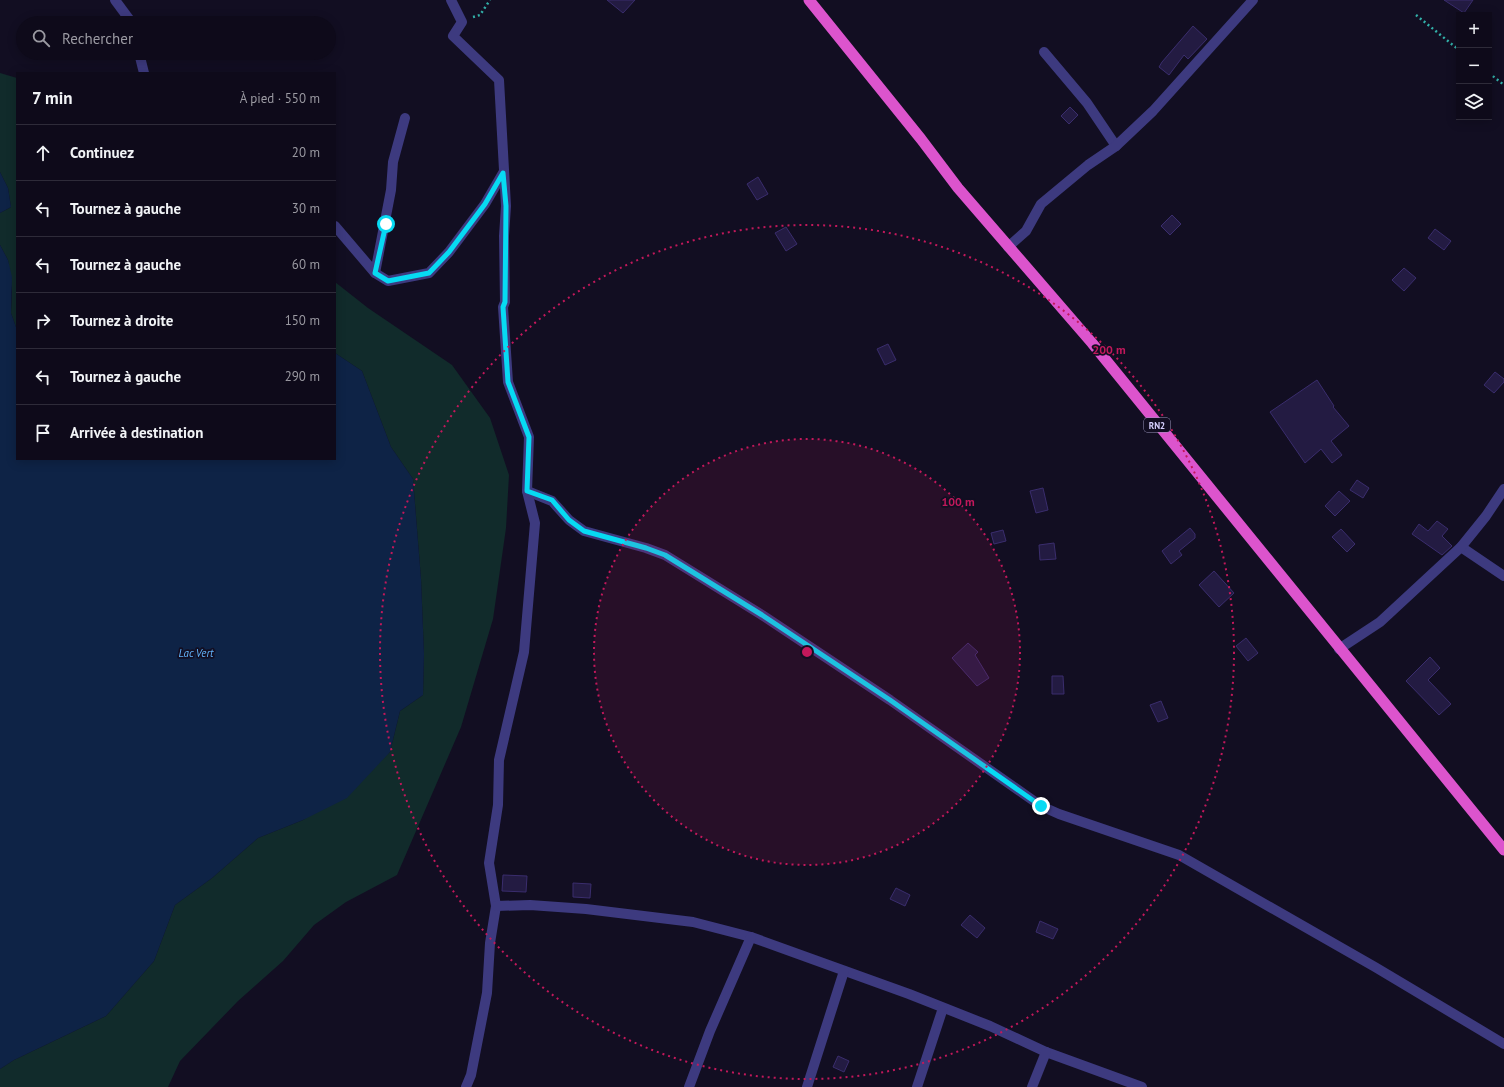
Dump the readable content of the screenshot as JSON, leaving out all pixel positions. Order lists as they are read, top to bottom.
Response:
{
  "streets": {
    "highway": ["RN2"]
  },
  "water": ["Lac Vert"],
  "page": {
    "map_buttons": ["+", "−"],
    "search": "Rechercher",
    "heading": ["7 min", "À pied · 550 m"],
    "list": [
      ["Continuez", "20 m"],
      ["Tournez à gauche", "30 m"],
      ["Tournez à gauche", "60 m"],
      ["Tournez à droite", "150 m"],
      ["Tournez à gauche", "290 m"],
      "Arrivée à destination"
    ]
  },
  "rings": ["200 m", "100 m"]
}
